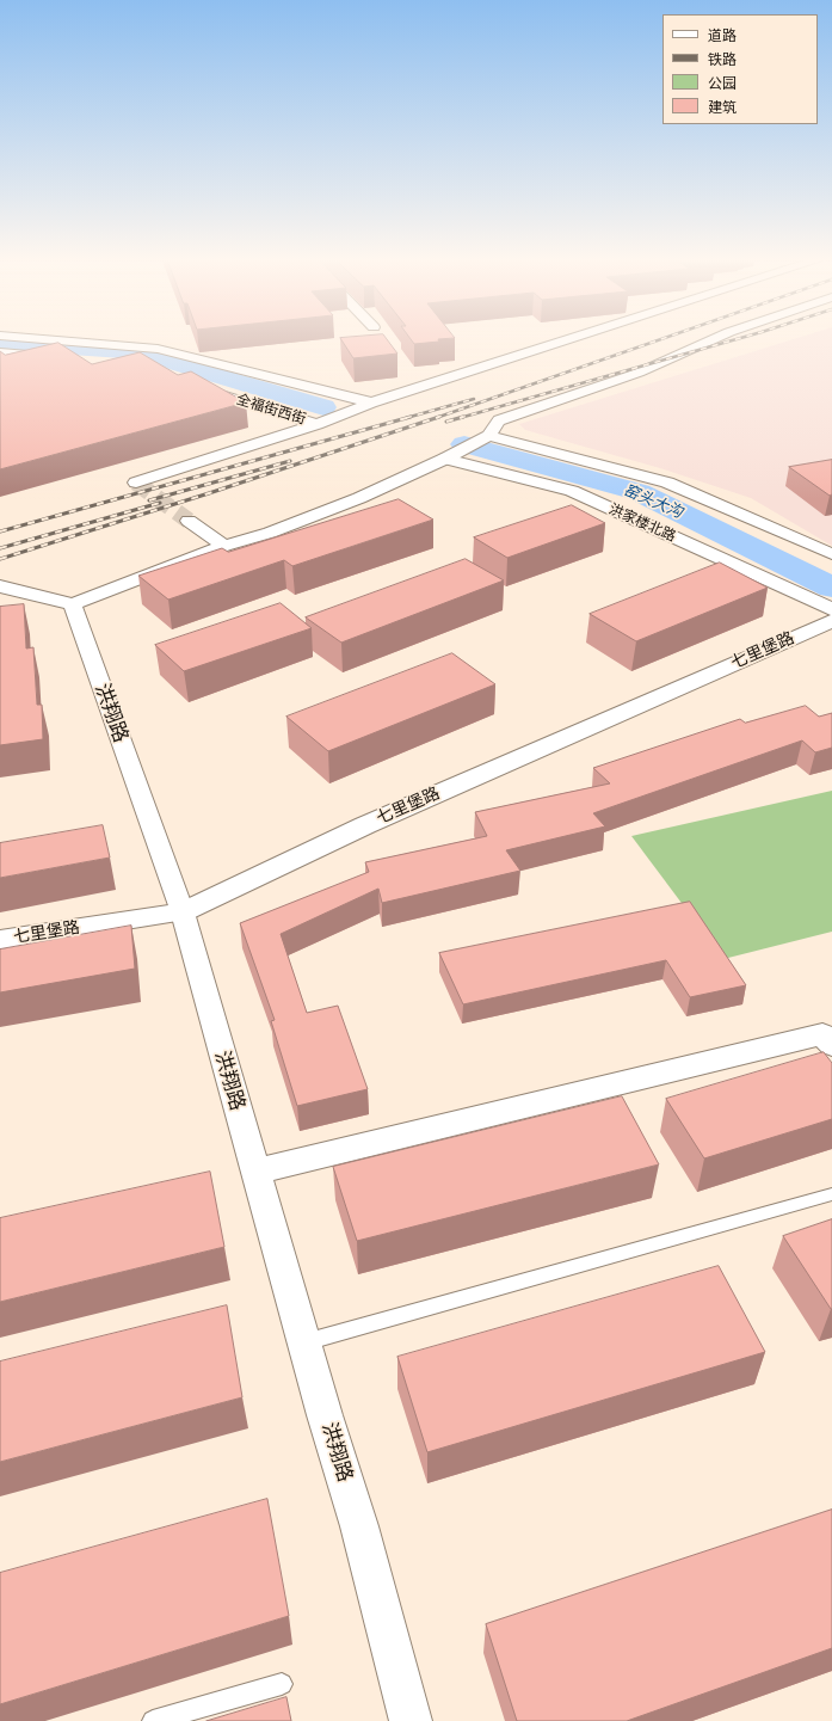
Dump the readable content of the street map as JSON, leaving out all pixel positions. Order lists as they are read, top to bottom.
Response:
{
  "streets": {
    "main road": ["洪家楼北路", "七里堡路"],
    "street": ["全福街西街", "洪翔路"]
  },
  "crossings": [
    ["七里堡路", "洪翔路"]
  ],
  "water": ["窑头大沟"],
  "legend": [
    "道路",
    "铁路",
    "公园",
    "建筑"
  ]
}
